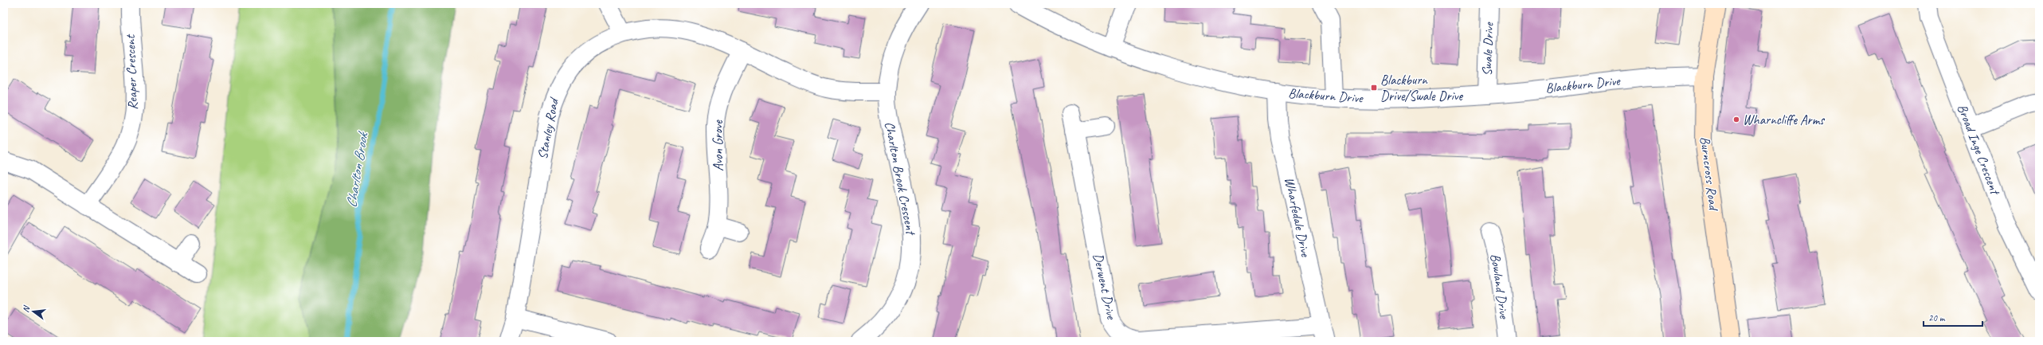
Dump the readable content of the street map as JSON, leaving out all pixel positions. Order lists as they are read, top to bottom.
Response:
{
  "streets": {
    "main road": ["Burncross Road"],
    "street": [
      "Swale Drive",
      "Reaper Crescent",
      "Blackburn Drive",
      "Stanley Road",
      "Avon Grove",
      "Broad Inge Crescent",
      "Charlton Brook Crescent",
      "Wharfedale Drive",
      "Derwent Drive",
      "Bowland Drive"
    ]
  },
  "crossings": [
    ["Swale Drive", "Blackburn Drive"],
    ["Blackburn Drive", "Burncross Road"],
    ["Blackburn Drive", "Wharfedale Drive"],
    ["Stanley Road", "Avon Grove"],
    ["Stanley Road", "Charlton Brook Crescent"],
    ["Wharfedale Drive", "Derwent Drive"]
  ],
  "water": ["Charlton Brook"],
  "places": {
    "transit": ["Blackburn Drive/Swale Drive"],
    "other": ["Wharncliffe Arms"]
  },
  "scale_bar": "20 m",
  "north": "left"
}
